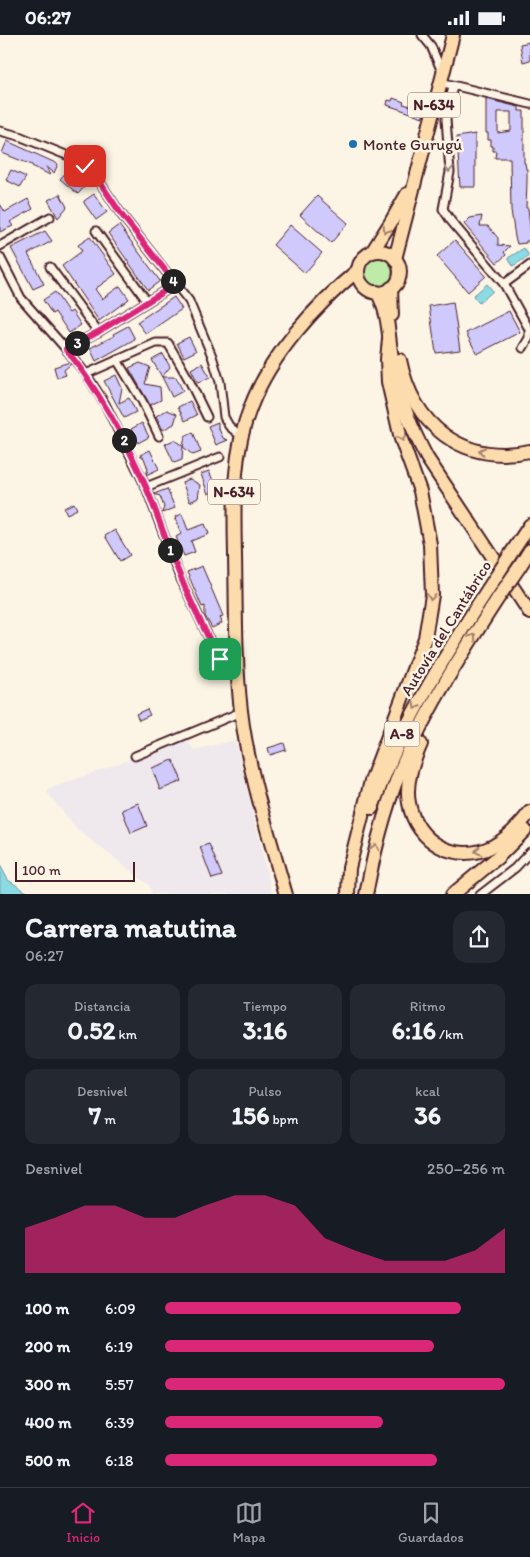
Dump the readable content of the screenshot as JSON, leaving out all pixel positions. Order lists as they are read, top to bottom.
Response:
{
  "streets": {
    "highway": ["N-634", "Autovía del Cantábrico", "A-8"]
  },
  "places": ["Monte Gurugú"],
  "scale_bar": "100 m",
  "page": {
    "status": "06:27",
    "pins": [
      "4",
      "3",
      "2",
      "1"
    ],
    "scale": "100 m",
    "heading": ["Carrera matutina", "06:27"],
    "stats": [
      ["Distancia", "0.52 km"],
      ["Tiempo", "3:16"],
      ["Ritmo", "6:16 /km"],
      ["Desnivel", "7 m"],
      ["Pulso", "156 bpm"],
      ["kcal", "36"]
    ],
    "chart": ["Desnivel", "250–256 m"],
    "list": [
      {
        "name": "100 m",
        "note": "6:09"
      },
      {
        "name": "200 m",
        "note": "6:19"
      },
      {
        "name": "300 m",
        "note": "5:57"
      },
      {
        "name": "400 m",
        "note": "6:39"
      },
      {
        "name": "500 m",
        "note": "6:18"
      }
    ],
    "tabs": ["Inicio", "Mapa", "Guardados"]
  }
}
